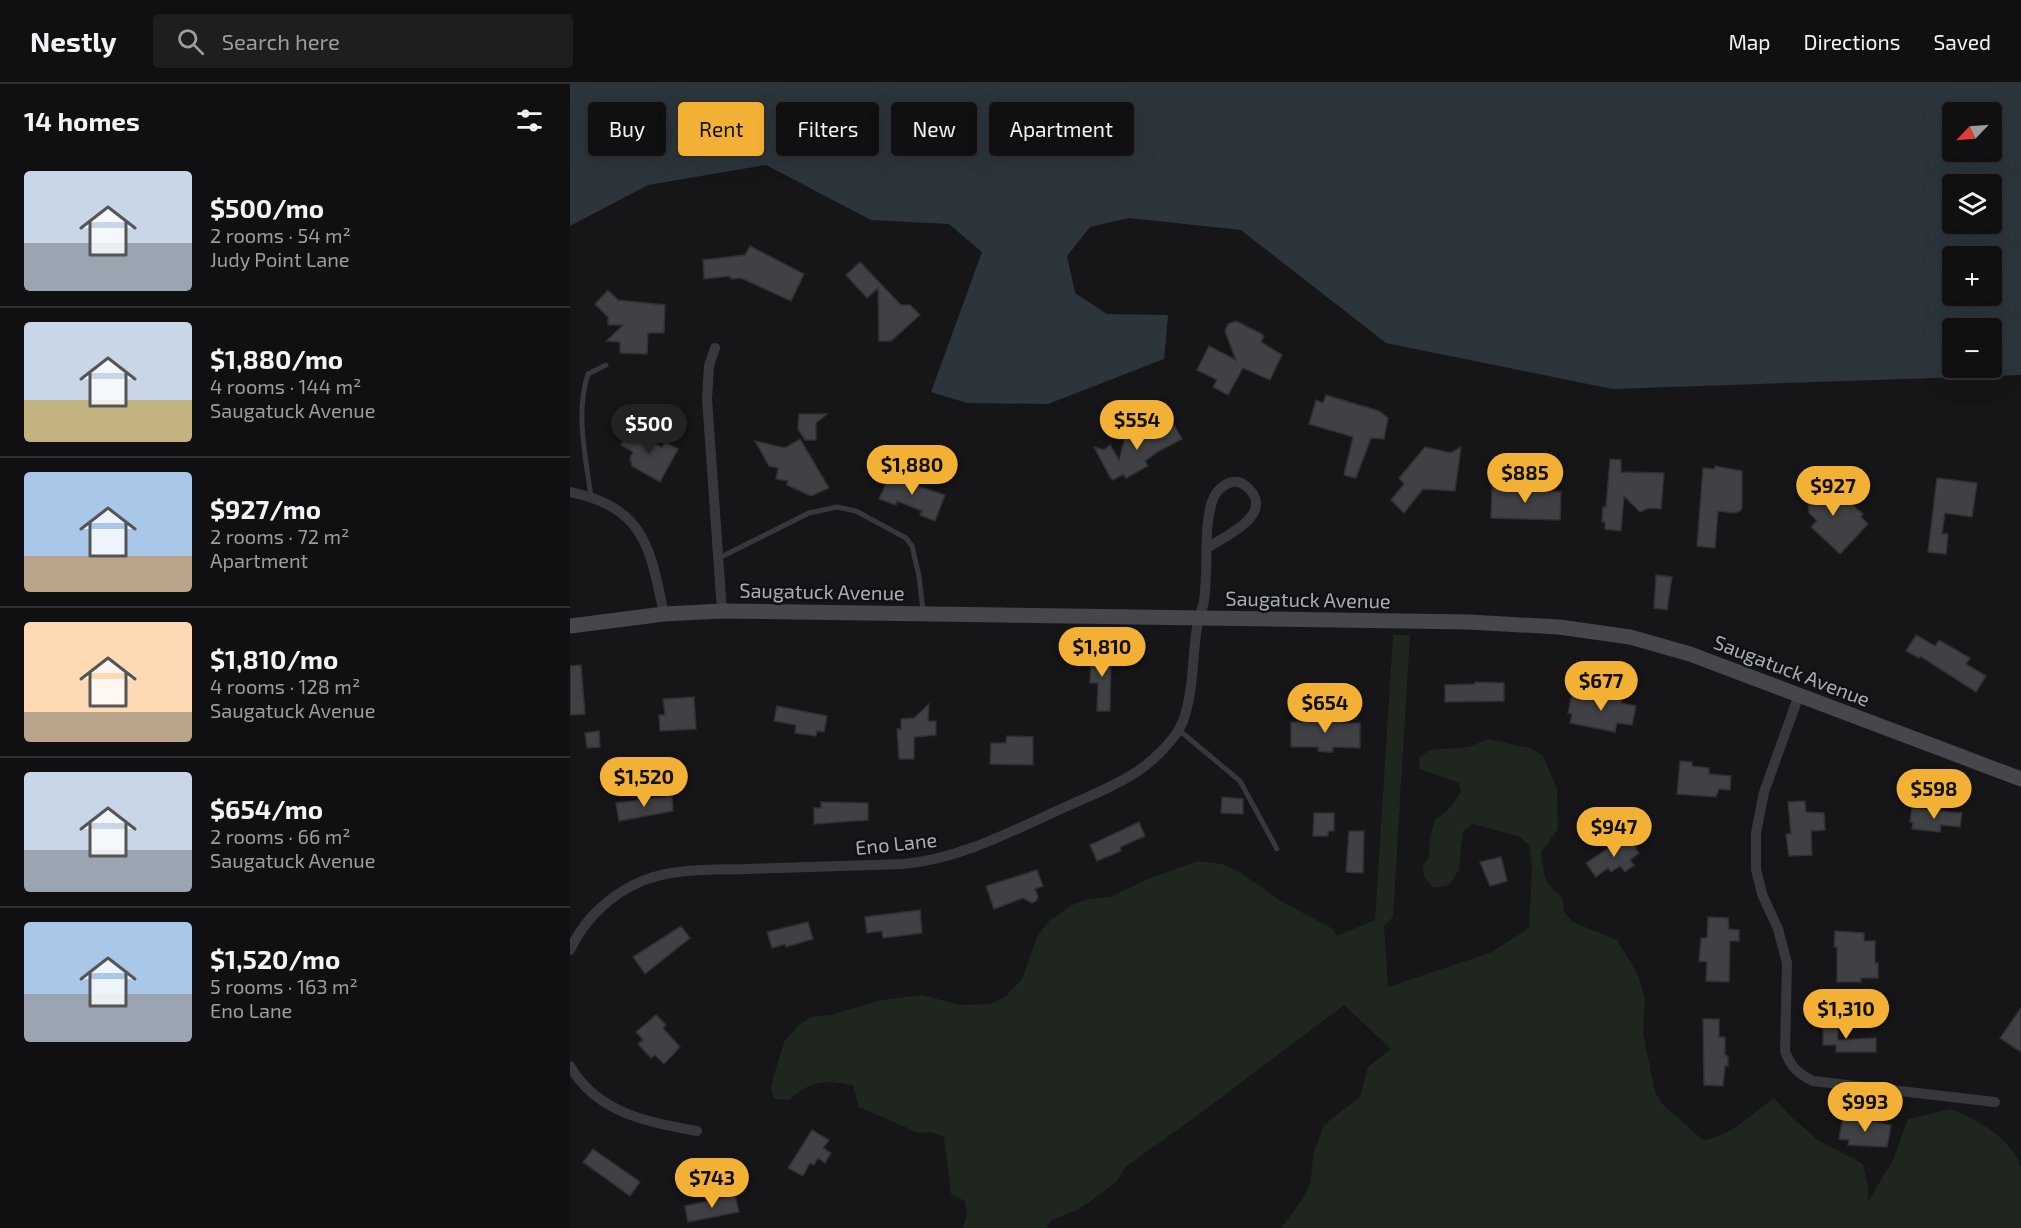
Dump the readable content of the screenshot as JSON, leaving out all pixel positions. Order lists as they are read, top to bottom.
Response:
{
  "streets": {
    "main road": ["Saugatuck Avenue"],
    "street": ["Eno Lane"]
  },
  "crossings": [
    ["Saugatuck Avenue", "Eno Lane"]
  ],
  "north": "bottom left",
  "page": {
    "header": "Nestly",
    "search": "Search here",
    "nav": ["Map", "Directions", "Saved"],
    "heading": "14 homes",
    "map_buttons": ["+", "−"],
    "chip": [
      "Buy",
      "Rent",
      "Filters",
      "New",
      "Apartment"
    ],
    "list": [
      {
        "name": "$500/mo",
        "note": "2 rooms · 54 m² · Judy Point Lane"
      },
      {
        "name": "$1,880/mo",
        "note": "4 rooms · 144 m² · Saugatuck Avenue"
      },
      {
        "name": "$927/mo",
        "note": "2 rooms · 72 m² · Apartment"
      },
      {
        "name": "$1,810/mo",
        "note": "4 rooms · 128 m² · Saugatuck Avenue"
      },
      {
        "name": "$654/mo",
        "note": "2 rooms · 66 m² · Saugatuck Avenue"
      },
      {
        "name": "$1,520/mo",
        "note": "5 rooms · 163 m² · Eno Lane"
      }
    ],
    "price": [
      "$554",
      "$500",
      "$1,880",
      "$885",
      "$927",
      "$1,810",
      "$677",
      "$654",
      "$1,520",
      "$598",
      "$947",
      "$1,310",
      "$993",
      "$743"
    ]
  }
}
